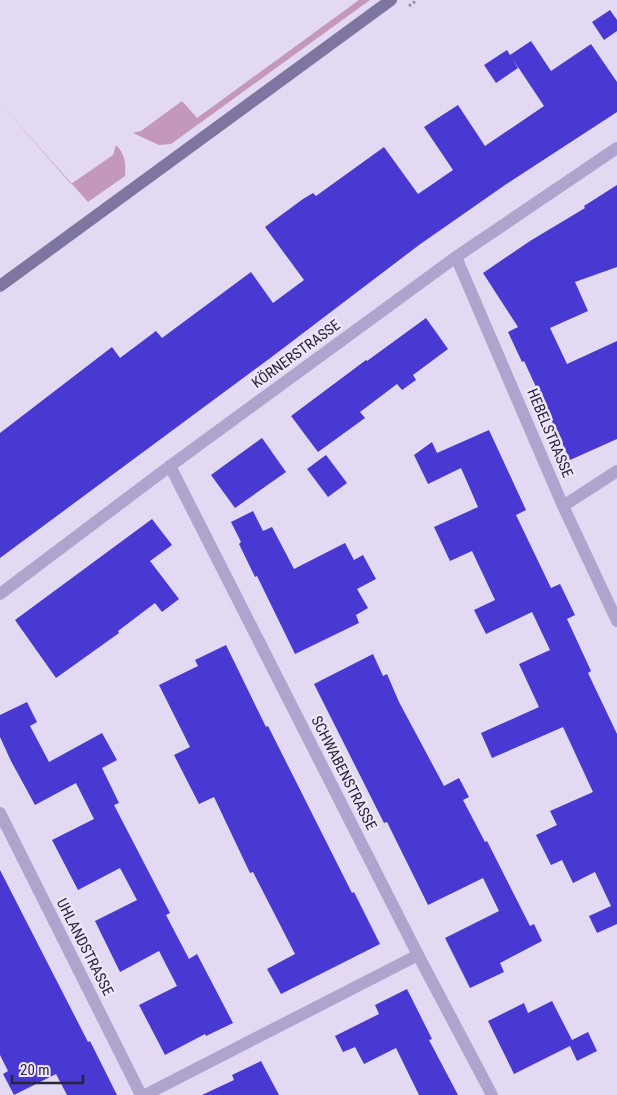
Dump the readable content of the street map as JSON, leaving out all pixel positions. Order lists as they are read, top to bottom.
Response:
{
  "streets": {
    "street": [
      "KÖRNERSTRASSE",
      "HEBELSTRASSE",
      "SCHWABENSTRASSE",
      "UHLANDSTRASSE"
    ]
  },
  "crossings": [
    ["KÖRNERSTRASSE", "HEBELSTRASSE"],
    ["KÖRNERSTRASSE", "SCHWABENSTRASSE"]
  ],
  "scale_bar": "20 m"
}
